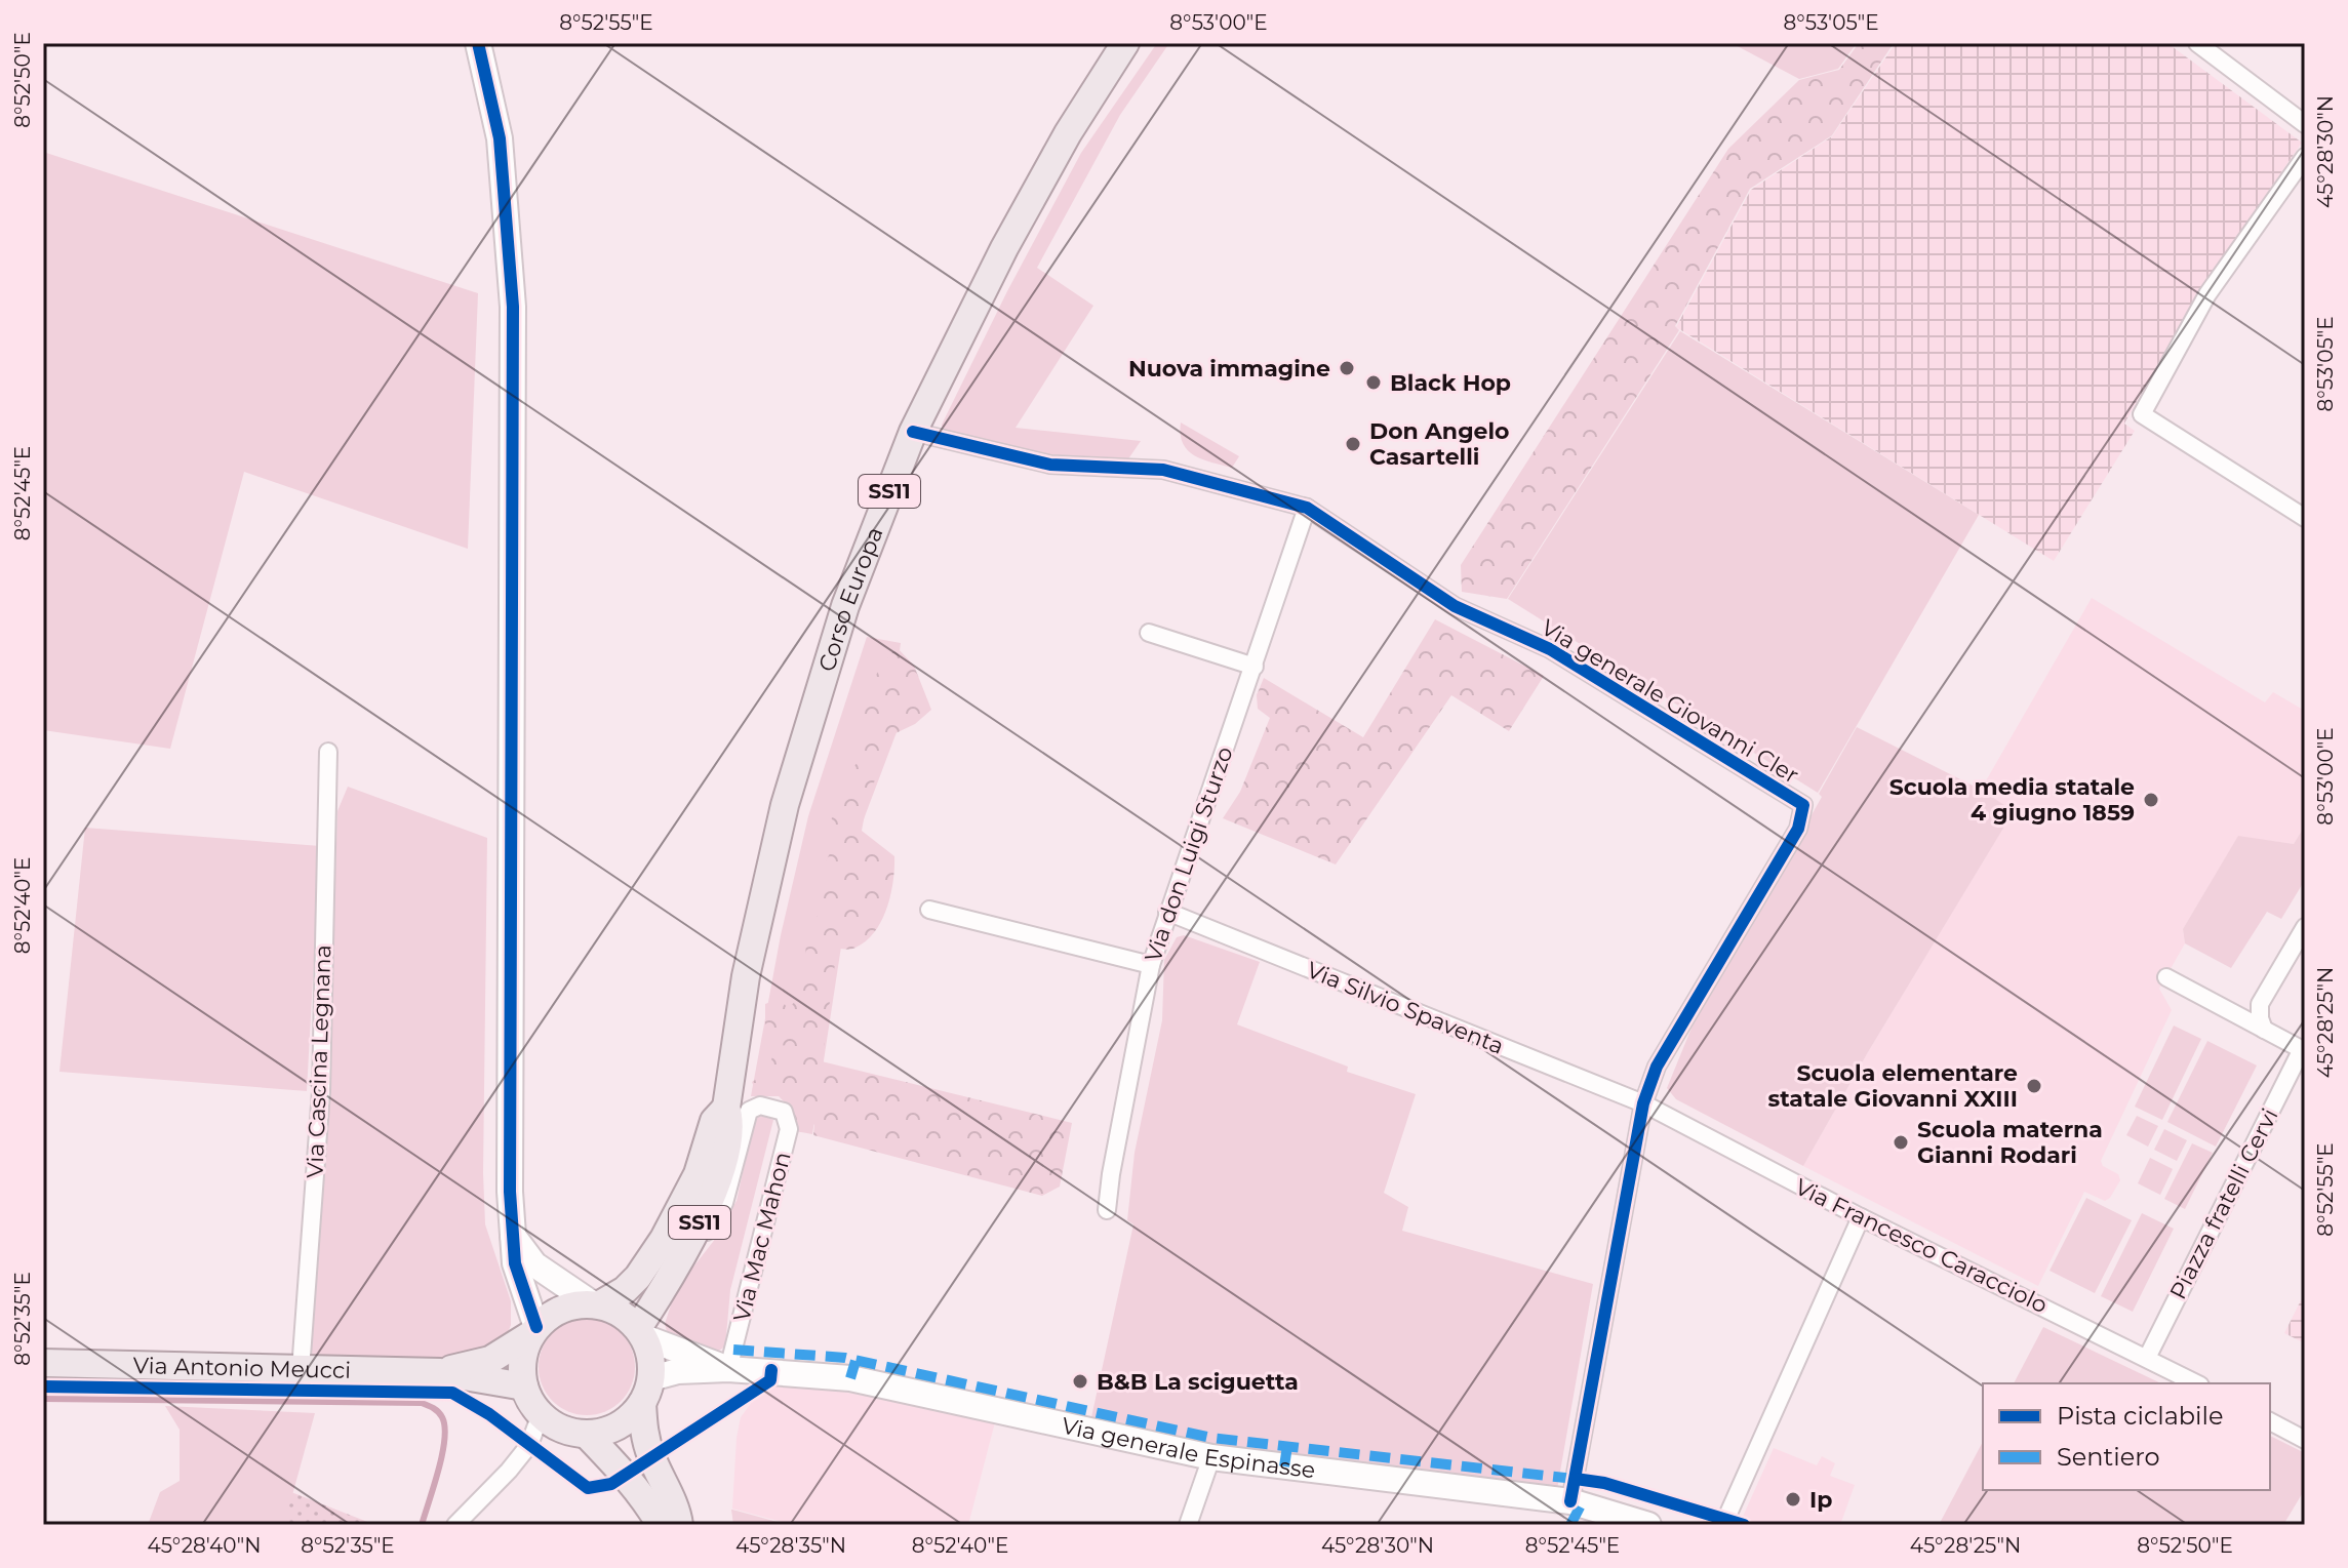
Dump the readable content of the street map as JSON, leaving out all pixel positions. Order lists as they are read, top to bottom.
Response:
{
  "streets": {
    "main road": ["SS11", "Corso Europa", "Via Antonio Meucci"],
    "street": [
      "Via generale Giovanni Cler",
      "Via don Luigi Sturzo",
      "Via Silvio Spaventa",
      "Via Cascina Legnana",
      "Piazza fratelli Cervi",
      "Via Mac Mahon",
      "Via Francesco Caracciolo",
      "Via generale Espinasse"
    ]
  },
  "crossings": [
    ["SS11", "Corso Europa"],
    ["SS11", "Via Antonio Meucci"],
    ["SS11", "Via generale Espinasse"],
    ["Corso Europa", "Via generale Giovanni Cler"],
    ["Corso Europa", "Via Mac Mahon"],
    ["Corso Europa", "Via Antonio Meucci"],
    ["Corso Europa", "Via generale Espinasse"],
    ["Via generale Giovanni Cler", "Via don Luigi Sturzo"],
    ["Via generale Giovanni Cler", "Via Silvio Spaventa"],
    ["Via generale Giovanni Cler", "Via Francesco Caracciolo"],
    ["Via generale Giovanni Cler", "Via generale Espinasse"],
    ["Via don Luigi Sturzo", "Via Silvio Spaventa"],
    ["Via Silvio Spaventa", "Via Francesco Caracciolo"],
    ["Via Cascina Legnana", "Via Antonio Meucci"],
    ["Piazza fratelli Cervi", "Via Francesco Caracciolo"],
    ["Via Mac Mahon", "Via generale Espinasse"],
    ["Via Antonio Meucci", "Via generale Espinasse"]
  ],
  "places": [
    "Nuova immagine",
    "Black Hop",
    "Don Angelo Casartelli",
    "Scuola media statale 4 giugno 1859",
    "Scuola elementare statale Giovanni XXIII",
    "Scuola materna Gianni Rodari",
    "B&B La sciguetta",
    "Ip"
  ],
  "legend": ["Pista ciclabile", "Sentiero"],
  "coordinates": [
    "8°52'55\"E",
    "8°53'00\"E",
    "8°53'05\"E",
    "8°52'50\"E",
    "45°28'30\"N",
    "8°52'45\"E",
    "8°52'40\"E",
    "45°28'25\"N",
    "8°52'35\"E",
    "45°28'40\"N",
    "45°28'35\"N"
  ]
}
